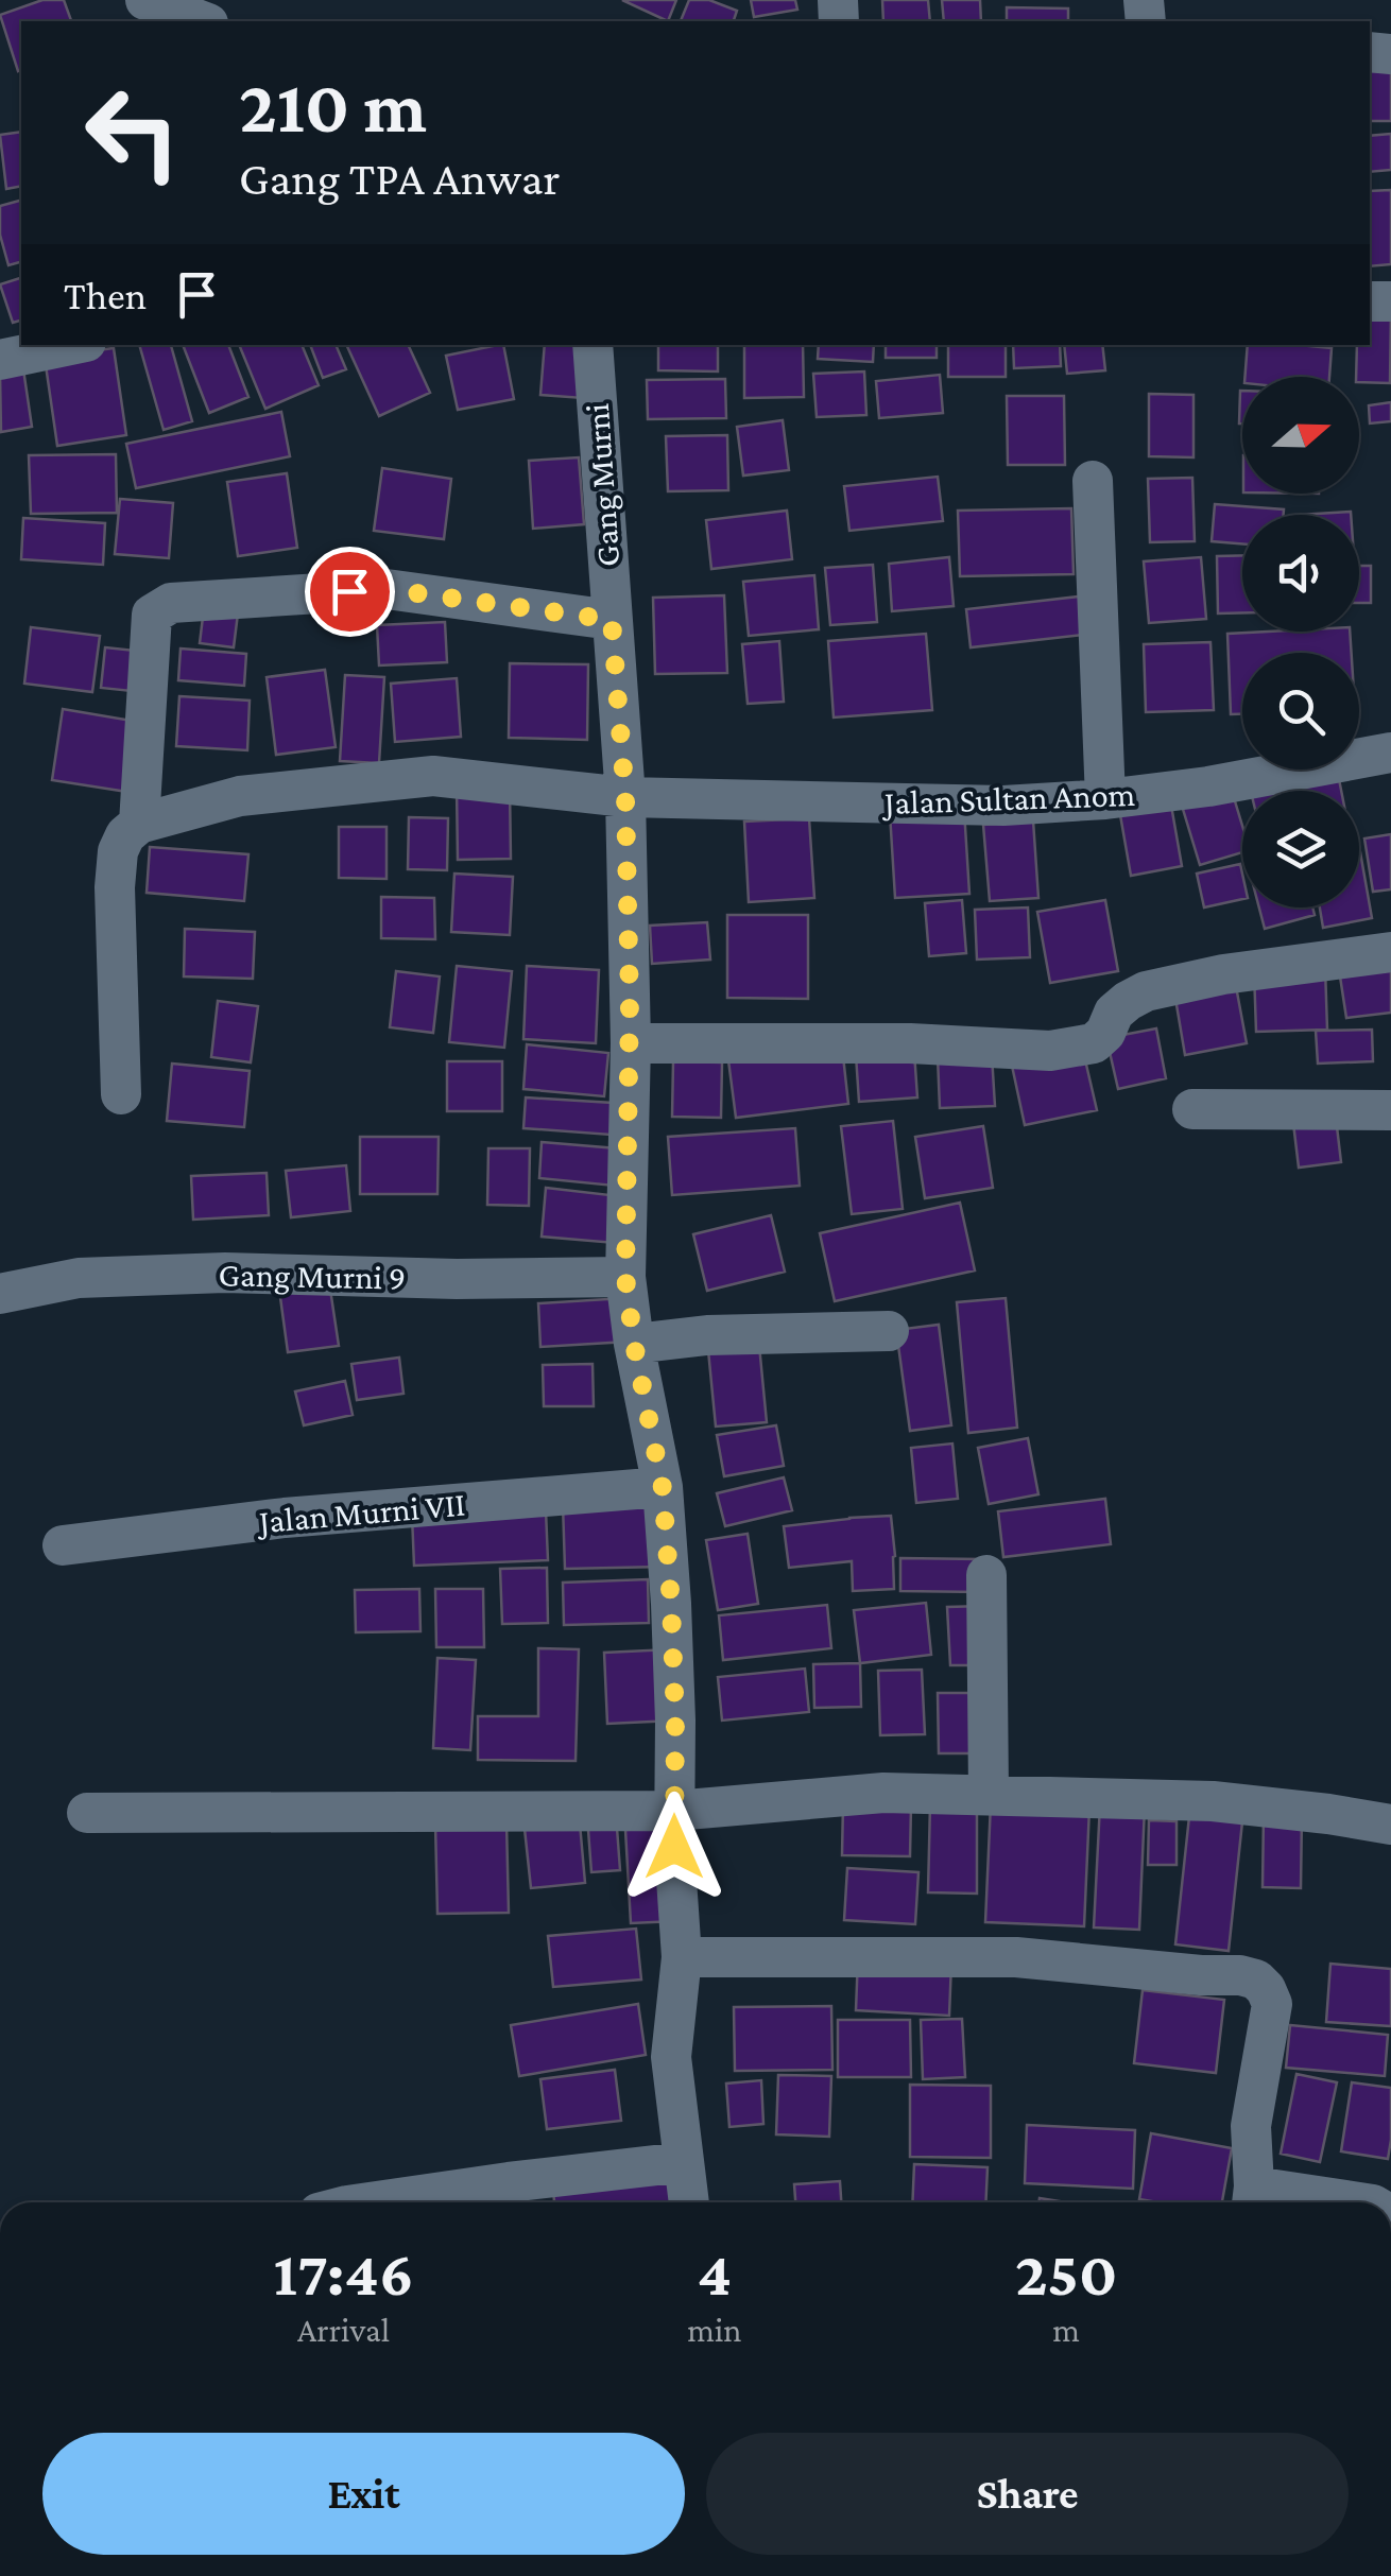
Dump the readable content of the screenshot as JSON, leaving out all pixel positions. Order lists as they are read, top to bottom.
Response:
{
  "streets": {
    "street": [
      "Gang Murni",
      "Jalan Sultan Anom",
      "Gang Murni 9",
      "Jalan Murni VII"
    ]
  },
  "crossings": [
    ["Gang Murni", "Jalan Sultan Anom"],
    ["Gang Murni", "Gang Murni 9"],
    ["Gang Murni", "Jalan Murni VII"]
  ],
  "north": "right",
  "page": {
    "turn": ["210 m", "Gang TPA Anwar"],
    "then": "Then",
    "eta": [
      "17:46",
      "Arrival",
      "4",
      "min",
      "250",
      "m"
    ],
    "buttons": ["Exit", "Share"]
  }
}
